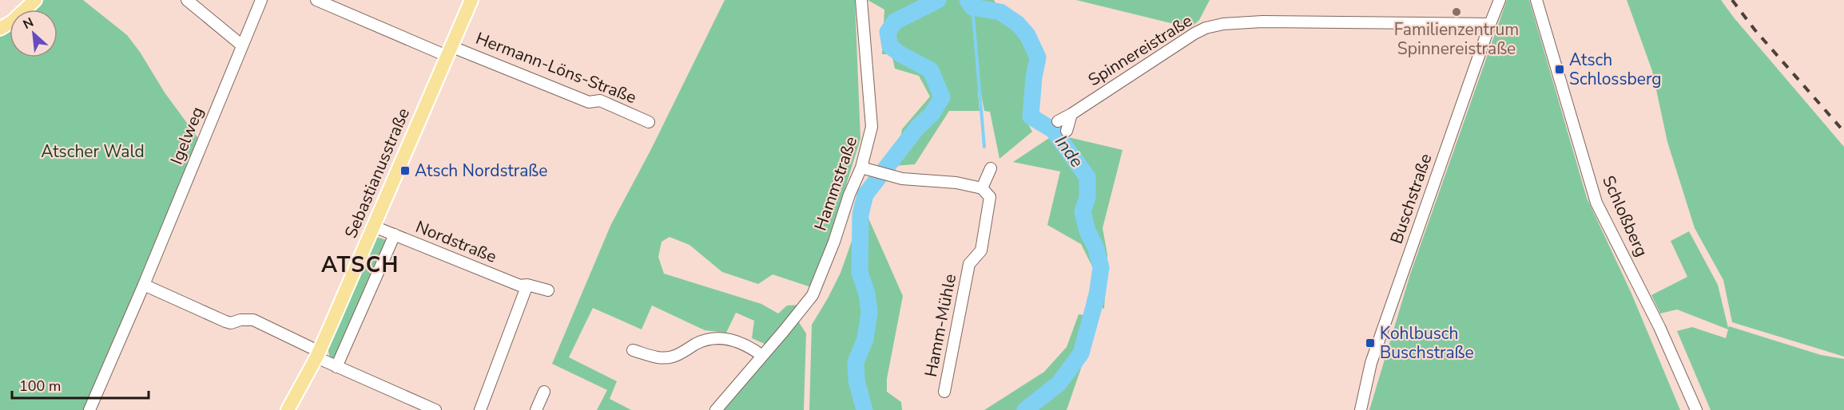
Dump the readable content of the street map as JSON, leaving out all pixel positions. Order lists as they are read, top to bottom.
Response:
{
  "streets": {
    "main road": ["Sebastianusstraße"],
    "street": [
      "Spinnereistraße",
      "Hermann-Löns-Straße",
      "Igelweg",
      "Hammstraße",
      "Buschstraße",
      "Schloßberg",
      "Nordstraße",
      "Hamm-Mühle"
    ]
  },
  "crossings": [
    ["Spinnereistraße", "Buschstraße"],
    ["Hermann-Löns-Straße", "Sebastianusstraße"],
    ["Sebastianusstraße", "Nordstraße"]
  ],
  "districts": ["ATSCH"],
  "water": ["Inde"],
  "parks": ["Atscher Wald"],
  "places": {
    "other": ["Familienzentrum Spinnereistraße"],
    "transit": ["Atsch Schlossberg", "Atsch Nordstraße", "Kohlbusch Buschstraße"]
  },
  "scale_bar": "100 m",
  "north": "top left"
}
